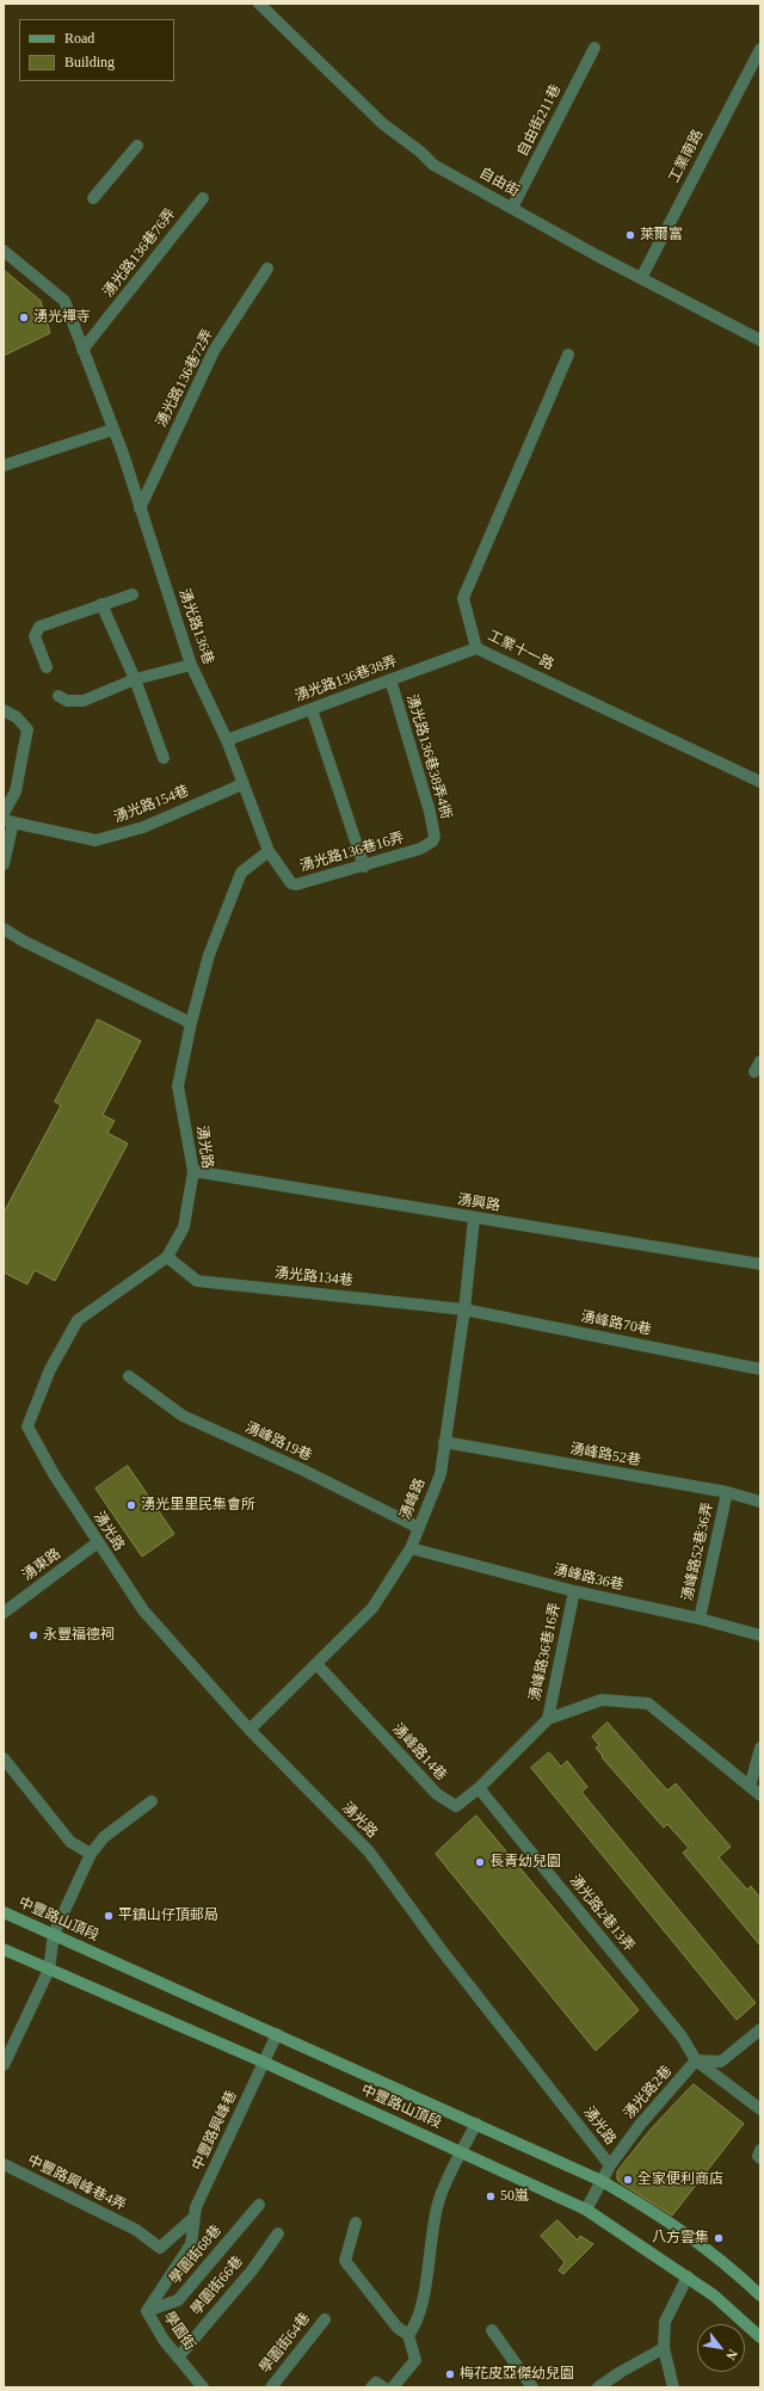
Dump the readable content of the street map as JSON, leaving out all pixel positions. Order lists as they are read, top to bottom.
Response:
{
  "streets": {
    "main road": ["中豐路山頂段"],
    "street": [
      "自由街211巷",
      "工業南路",
      "自由街",
      "湧光路136巷76弄",
      "湧光路136巷72弄",
      "湧光路136巷",
      "工業十一路",
      "湧光路136巷38弄",
      "湧光路136巷38弄4衖",
      "湧光路154巷",
      "湧光路136巷16弄",
      "湧光路",
      "湧興路",
      "湧光路134巷",
      "湧峰路70巷",
      "湧峰路19巷",
      "湧峰路52巷",
      "湧峰路",
      "湧峰路52巷36弄",
      "湧東路",
      "湧峰路36巷",
      "湧峰路36巷16弄",
      "湧峰路14巷",
      "湧光路2巷13弄",
      "湧光路2巷",
      "中豐路興峰巷",
      "中豐路興峰巷4弄",
      "學園街68巷",
      "學園街66巷",
      "學園街",
      "學園街64巷"
    ]
  },
  "crossings": [
    ["自由街211巷", "自由街"],
    ["工業南路", "自由街"],
    ["湧光路136巷76弄", "湧光路136巷"],
    ["湧光路136巷72弄", "湧光路136巷"],
    ["湧光路136巷", "湧光路136巷38弄"],
    ["湧光路136巷", "湧光路154巷"],
    ["湧光路136巷", "湧光路136巷16弄"],
    ["工業十一路", "湧光路136巷38弄"],
    ["湧光路136巷38弄", "湧光路136巷38弄4衖"],
    ["湧光路136巷38弄4衖", "湧光路136巷16弄"],
    ["湧光路", "湧興路"],
    ["湧光路", "湧光路134巷"],
    ["湧光路", "湧峰路"],
    ["湧光路", "湧東路"],
    ["湧光路", "湧光路2巷"],
    ["湧興路", "湧峰路"],
    ["湧光路134巷", "湧峰路70巷"],
    ["湧光路134巷", "湧峰路"],
    ["湧峰路70巷", "湧峰路"],
    ["湧峰路19巷", "湧峰路"],
    ["湧峰路52巷", "湧峰路"],
    ["湧峰路52巷", "湧峰路52巷36弄"],
    ["湧峰路", "湧峰路36巷"],
    ["湧峰路", "湧峰路14巷"],
    ["湧峰路52巷36弄", "湧峰路36巷"],
    ["湧峰路36巷", "湧峰路36巷16弄"],
    ["湧峰路36巷16弄", "湧峰路14巷"],
    ["湧峰路14巷", "湧光路2巷13弄"],
    ["湧光路2巷13弄", "湧光路2巷"],
    ["中豐路山頂段", "湧光路2巷"],
    ["中豐路山頂段", "中豐路興峰巷"],
    ["中豐路興峰巷", "中豐路興峰巷4弄"],
    ["中豐路興峰巷", "學園街"],
    ["學園街68巷", "學園街"],
    ["學園街66巷", "學園街"]
  ],
  "places": [
    "萊爾富",
    "湧光禪寺",
    "湧光里里民集會所",
    "永豐福德祠",
    "長青幼兒園",
    "平鎮山仔頂郵局",
    "全家便利商店",
    "50嵐",
    "八方雲集",
    "梅花皮亞傑幼兒園"
  ],
  "legend": ["Road", "Building"],
  "north": "bottom right"
}
